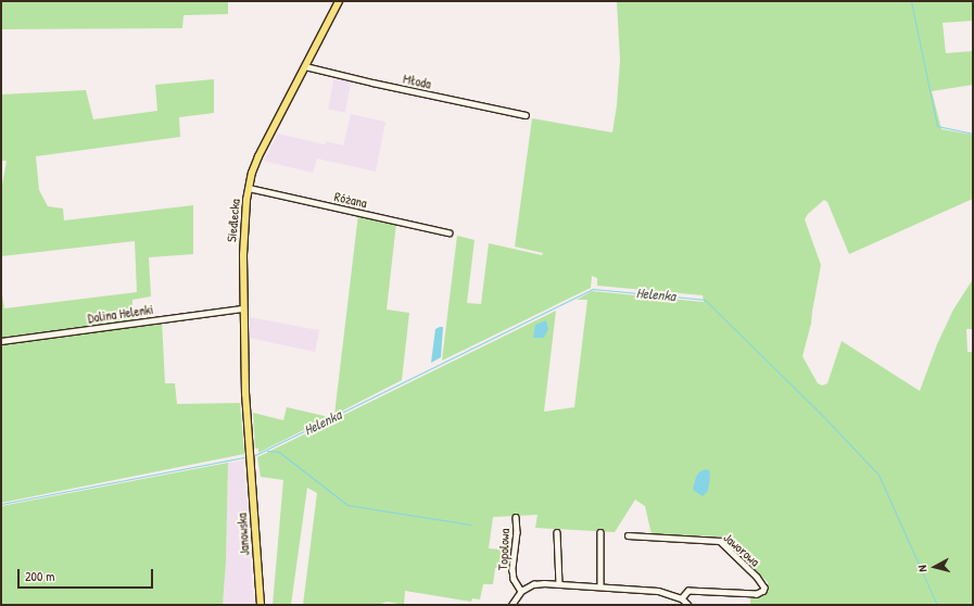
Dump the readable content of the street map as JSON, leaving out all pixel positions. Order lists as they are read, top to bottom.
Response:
{
  "streets": {
    "main road": ["Siedlecka", "Janowska"],
    "street": [
      "Młoda",
      "Różana",
      "Dolina Helenki",
      "Topolowa",
      "Jaworowa"
    ]
  },
  "crossings": [
    ["Młoda", "Siedlecka"],
    ["Różana", "Siedlecka"],
    ["Siedlecka", "Dolina Helenki"],
    ["Siedlecka", "Janowska"]
  ],
  "water": ["Helenka"],
  "scale_bar": "200 m",
  "north": "left"
}
